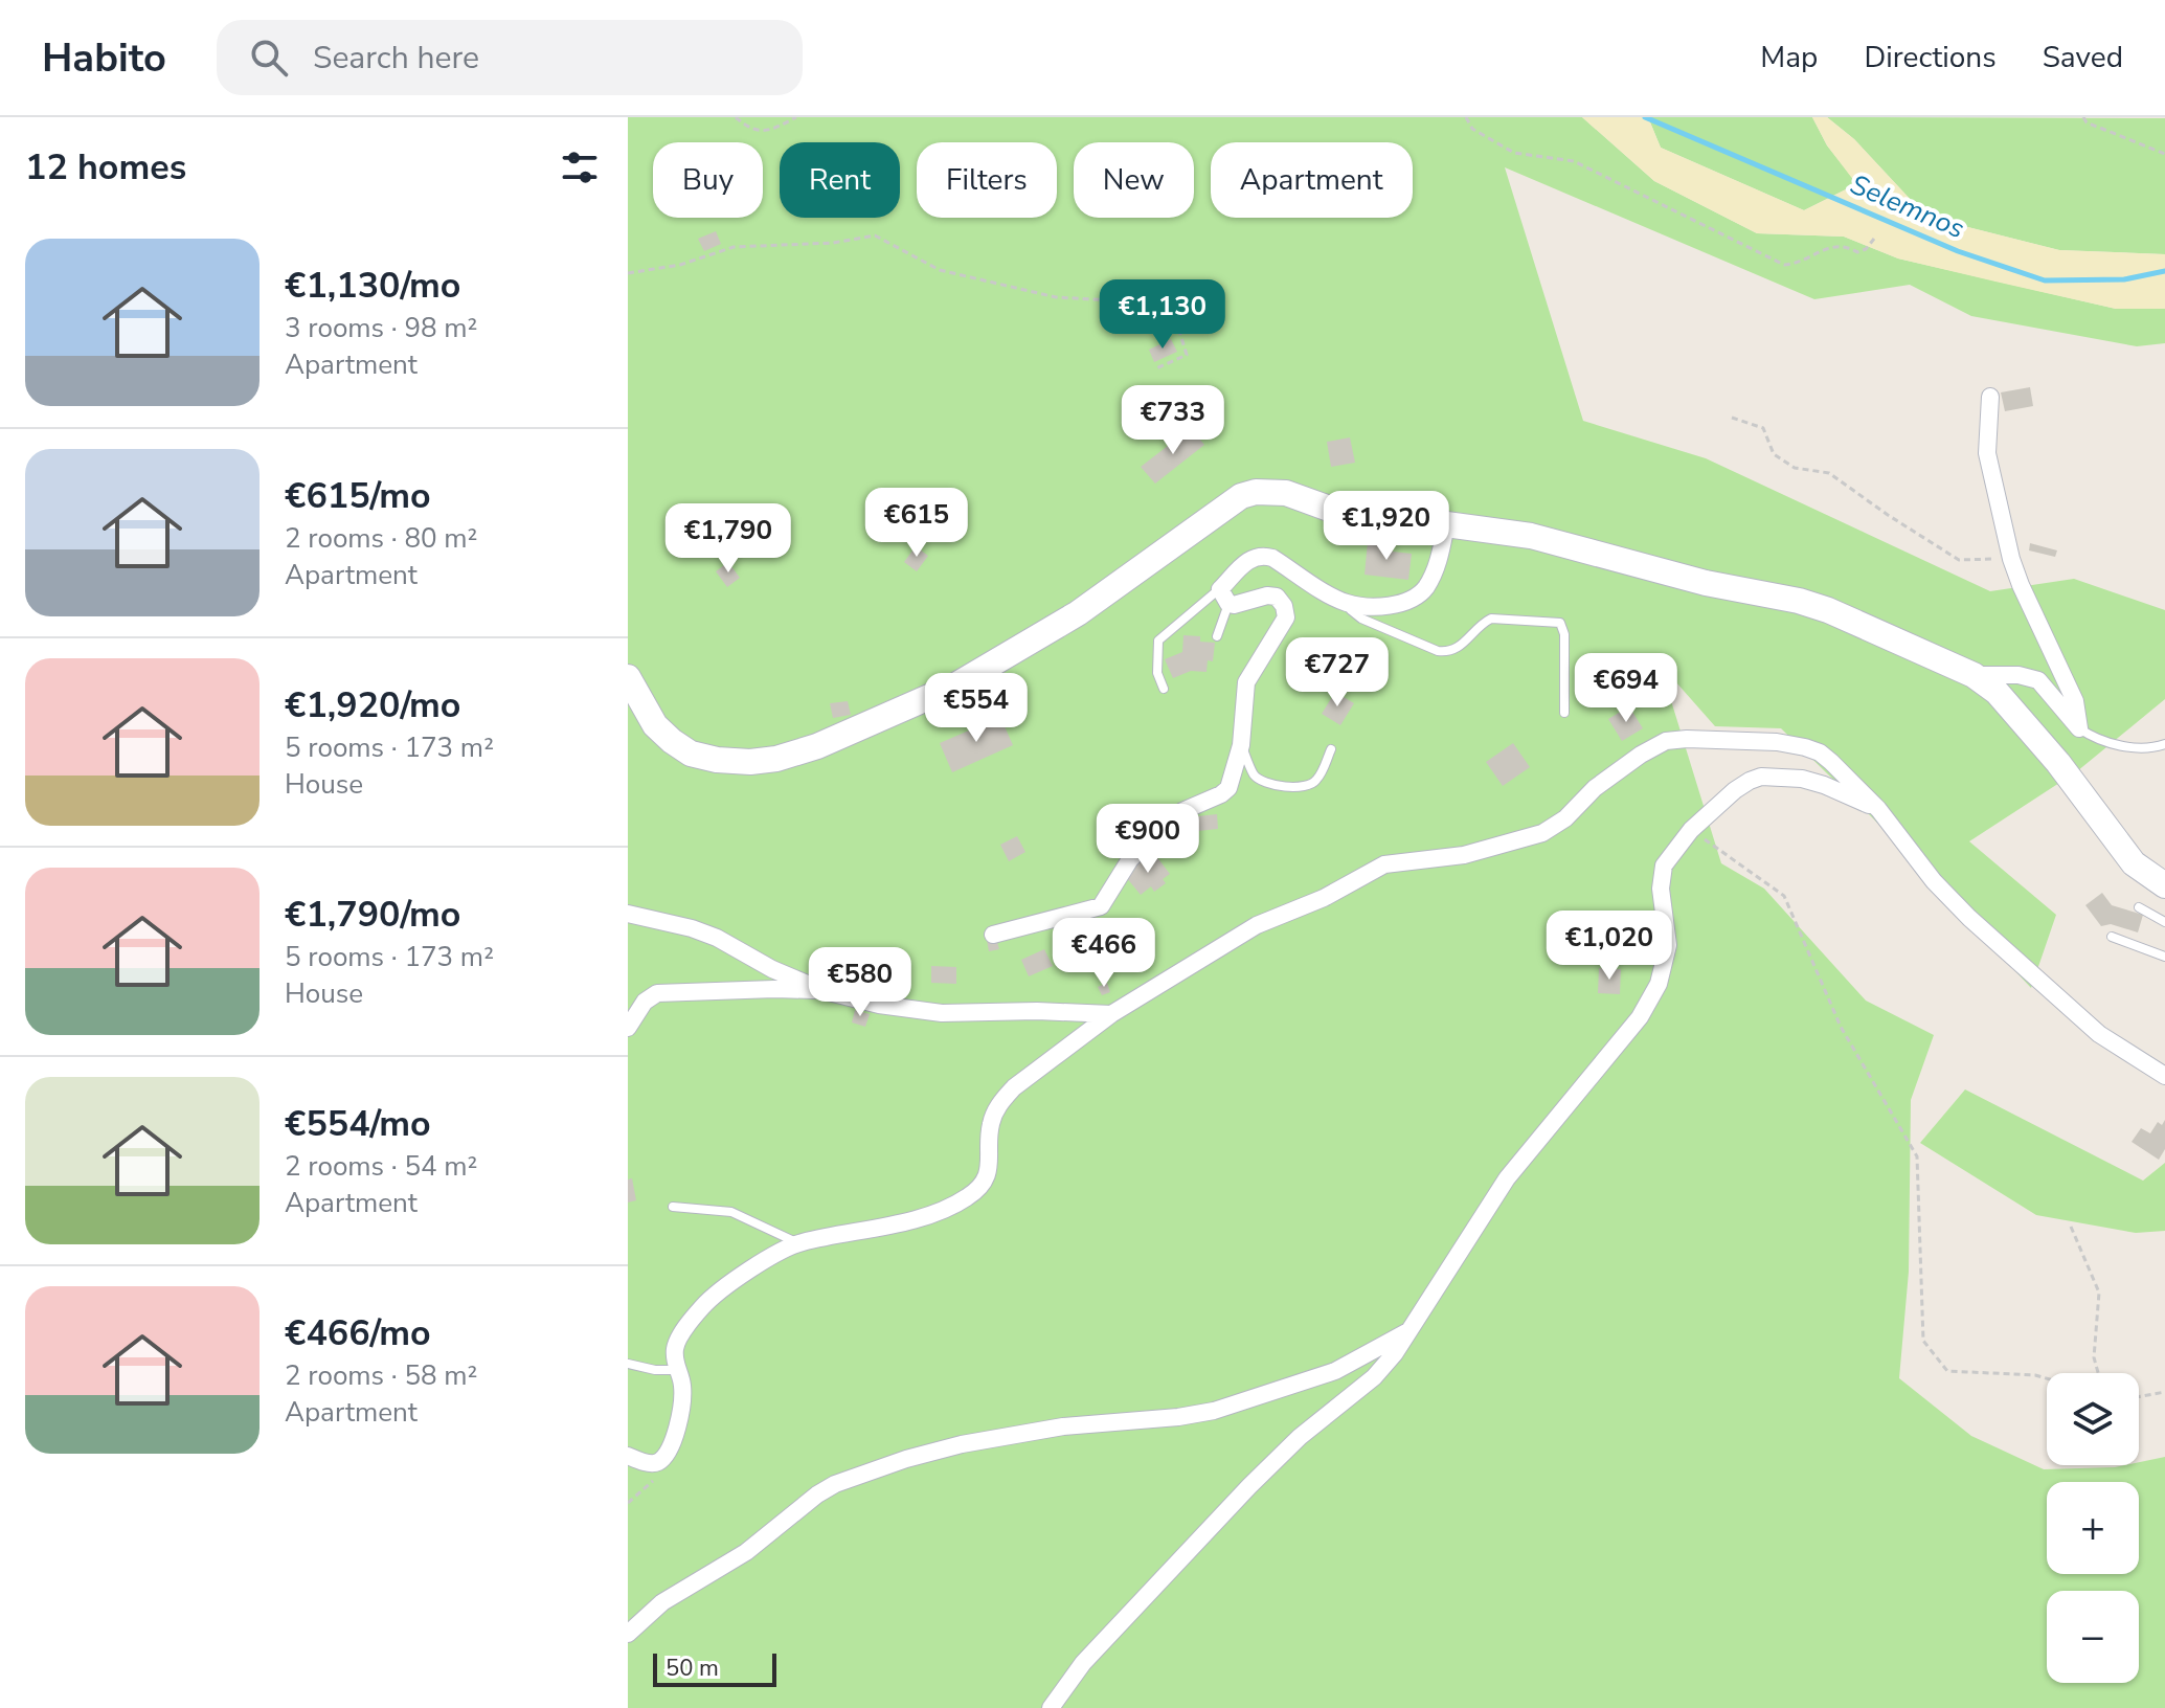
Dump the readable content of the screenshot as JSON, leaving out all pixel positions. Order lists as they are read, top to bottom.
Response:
{
  "water": ["Selemnos"],
  "scale_bar": "50 m",
  "page": {
    "header": "Habito",
    "search": "Search here",
    "nav": ["Map", "Directions", "Saved"],
    "heading": "12 homes",
    "chip": [
      "Buy",
      "Rent",
      "Filters",
      "New",
      "Apartment"
    ],
    "list": [
      {
        "name": "€1,130/mo",
        "note": "3 rooms · 98 m² · Apartment"
      },
      {
        "name": "€615/mo",
        "note": "2 rooms · 80 m² · Apartment"
      },
      {
        "name": "€1,920/mo",
        "note": "5 rooms · 173 m² · House"
      },
      {
        "name": "€1,790/mo",
        "note": "5 rooms · 173 m² · House"
      },
      {
        "name": "€554/mo",
        "note": "2 rooms · 54 m² · Apartment"
      },
      {
        "name": "€466/mo",
        "note": "2 rooms · 58 m² · Apartment"
      }
    ],
    "price": [
      "€1,130",
      "€733",
      "€615",
      "€1,920",
      "€1,790",
      "€727",
      "€694",
      "€554",
      "€900",
      "€1,020",
      "€466",
      "€580"
    ],
    "map_buttons": ["+", "−"],
    "scale": "50 m"
  }
}
